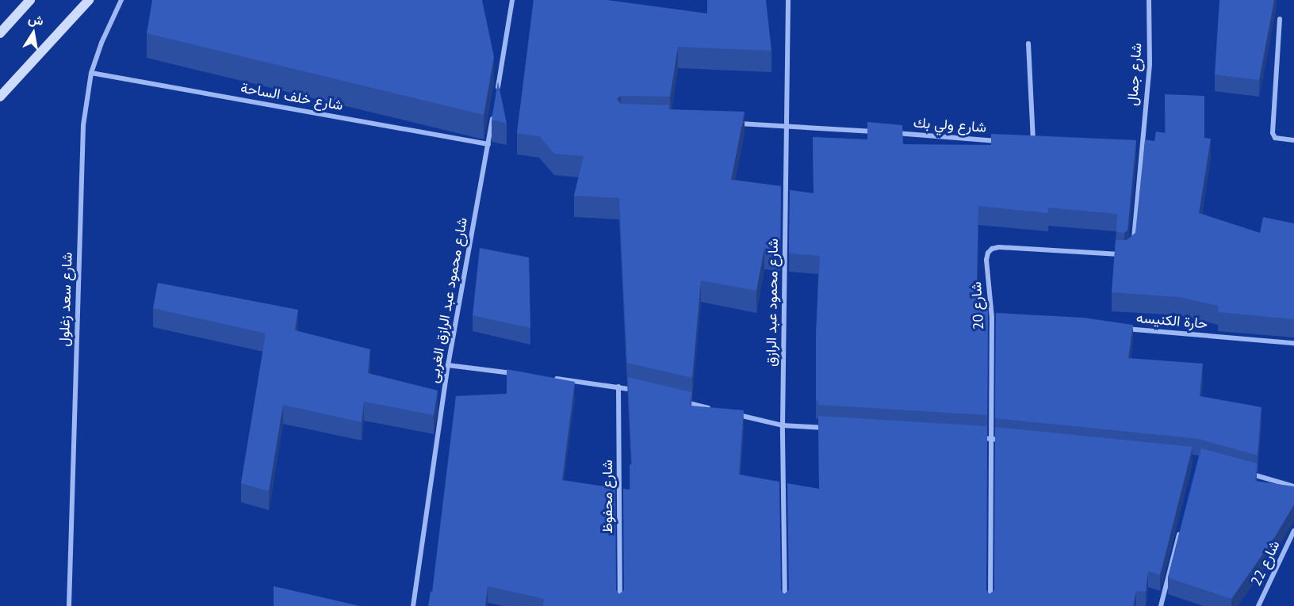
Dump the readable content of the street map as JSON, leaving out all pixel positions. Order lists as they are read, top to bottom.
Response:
{
  "streets": {
    "street": [
      "شارع جمال",
      "شارع خلف الساحة",
      "شارع ولي بك",
      "شارع سعد زغلول",
      "شارع محمود عبد الرازق الغربى",
      "شارع محمود عبد الرازق",
      "شارع 20",
      "حارة الكنيسه",
      "شارع محفوظ",
      "شارع 22"
    ]
  },
  "crossings": [
    ["شارع خلف الساحة", "شارع سعد زغلول"],
    ["شارع خلف الساحة", "شارع محمود عبد الرازق الغربى"]
  ],
  "north": "top"
}
